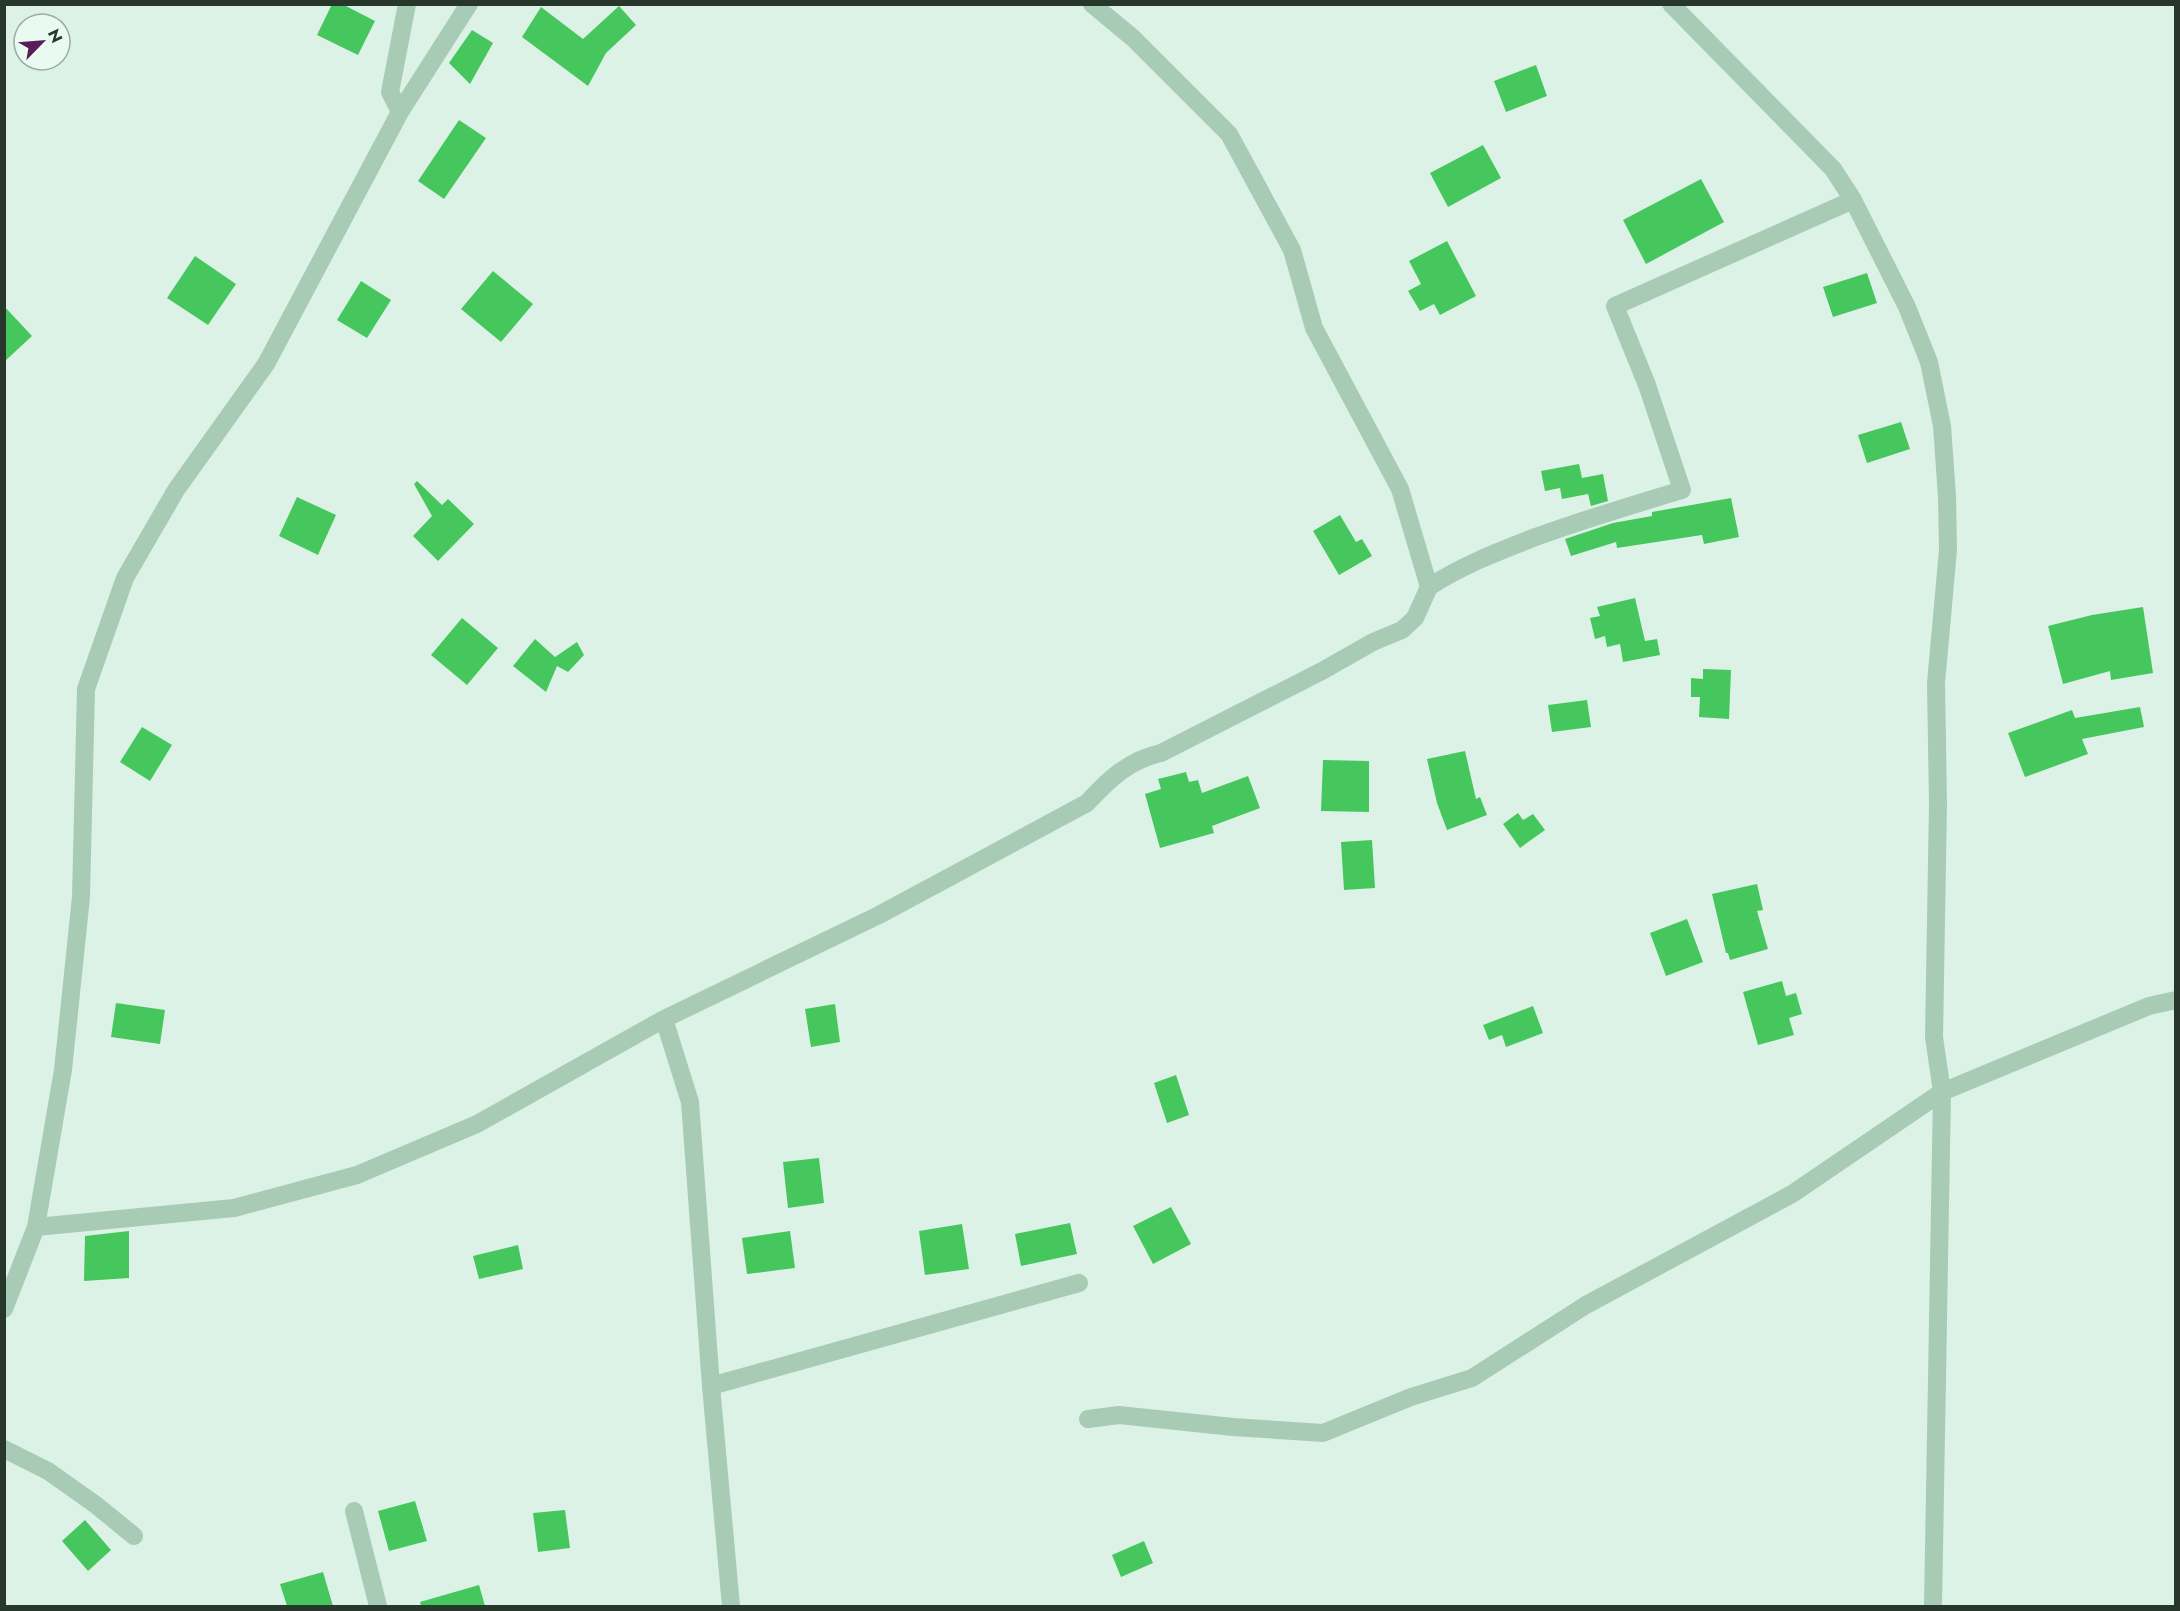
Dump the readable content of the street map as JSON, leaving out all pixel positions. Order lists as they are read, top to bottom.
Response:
{
  "north": "top right"
}
